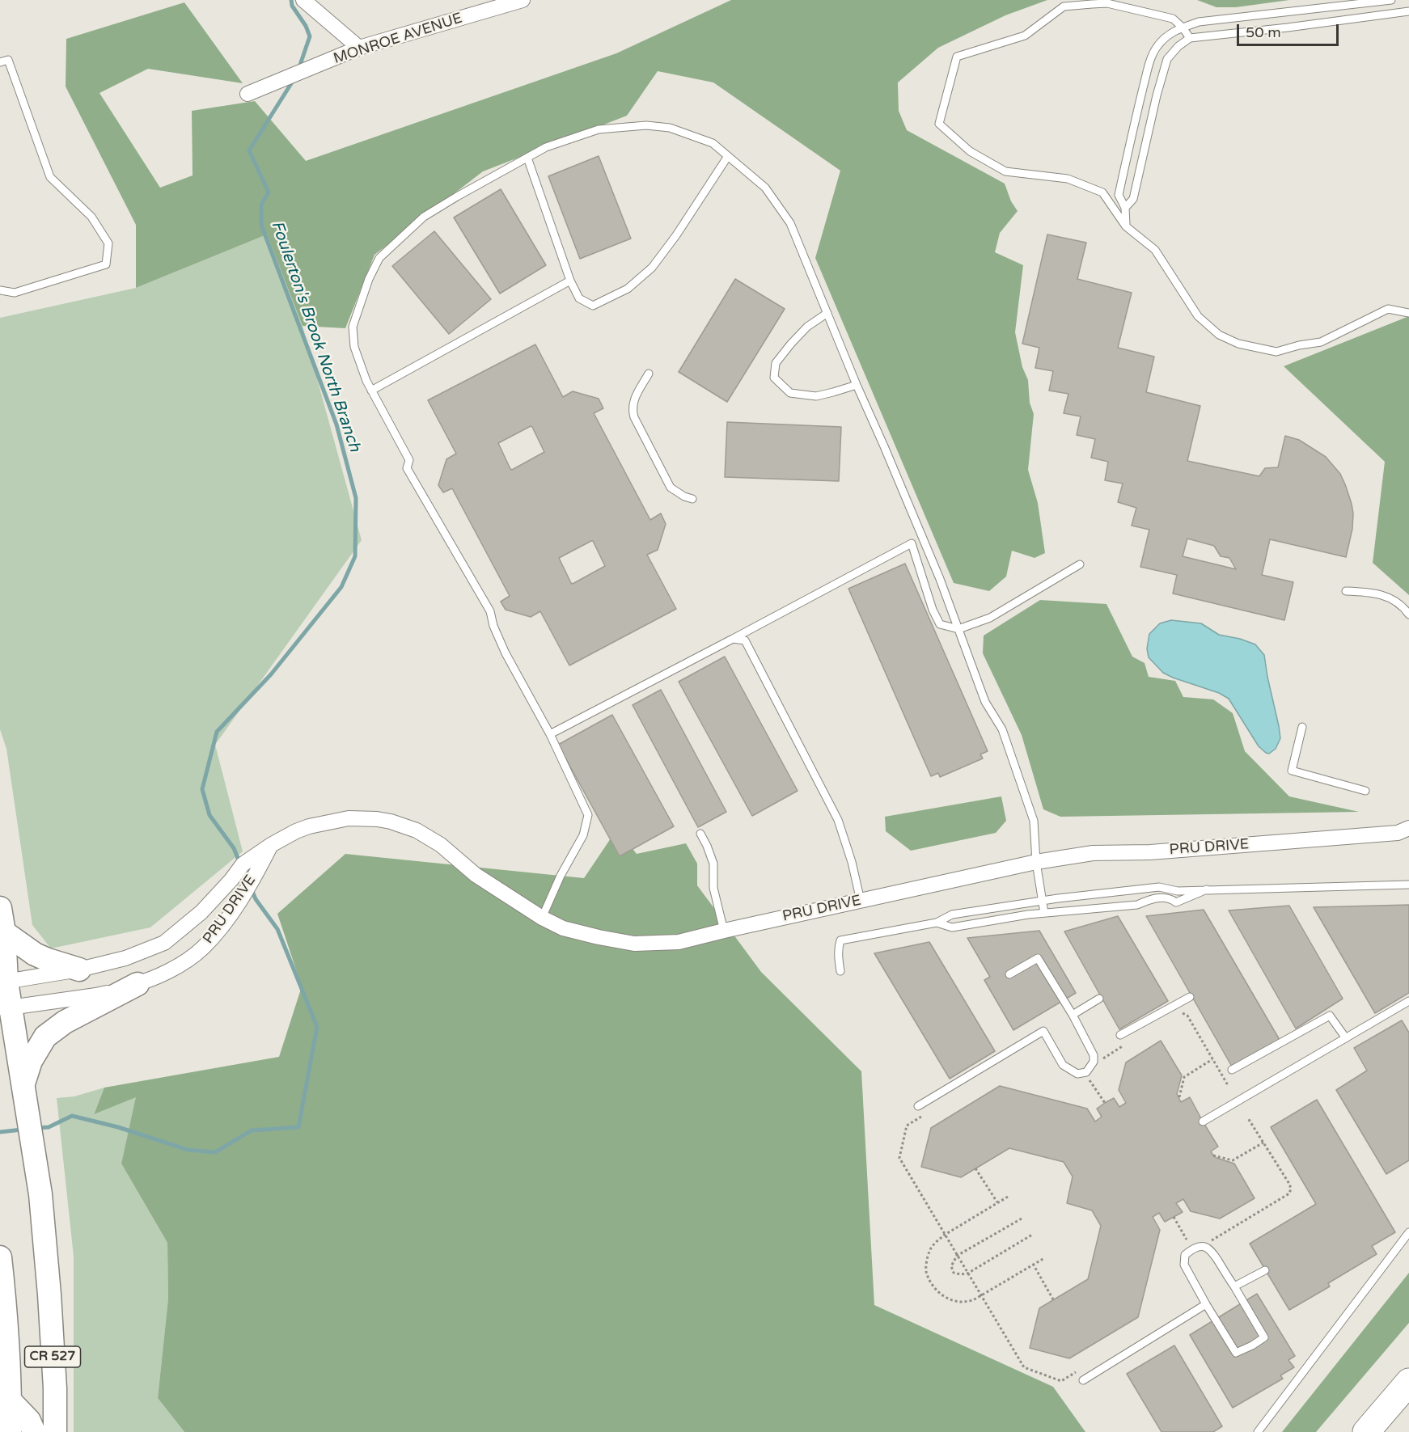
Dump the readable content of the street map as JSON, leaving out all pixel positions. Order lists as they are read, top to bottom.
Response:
{
  "streets": {
    "main road": ["CR 527"],
    "street": ["MONROE AVENUE", "PRU DRIVE"]
  },
  "crossings": [
    ["PRU DRIVE", "CR 527"]
  ],
  "water": ["Foulerton's Brook North Branch"],
  "scale_bar": "50 m"
}
